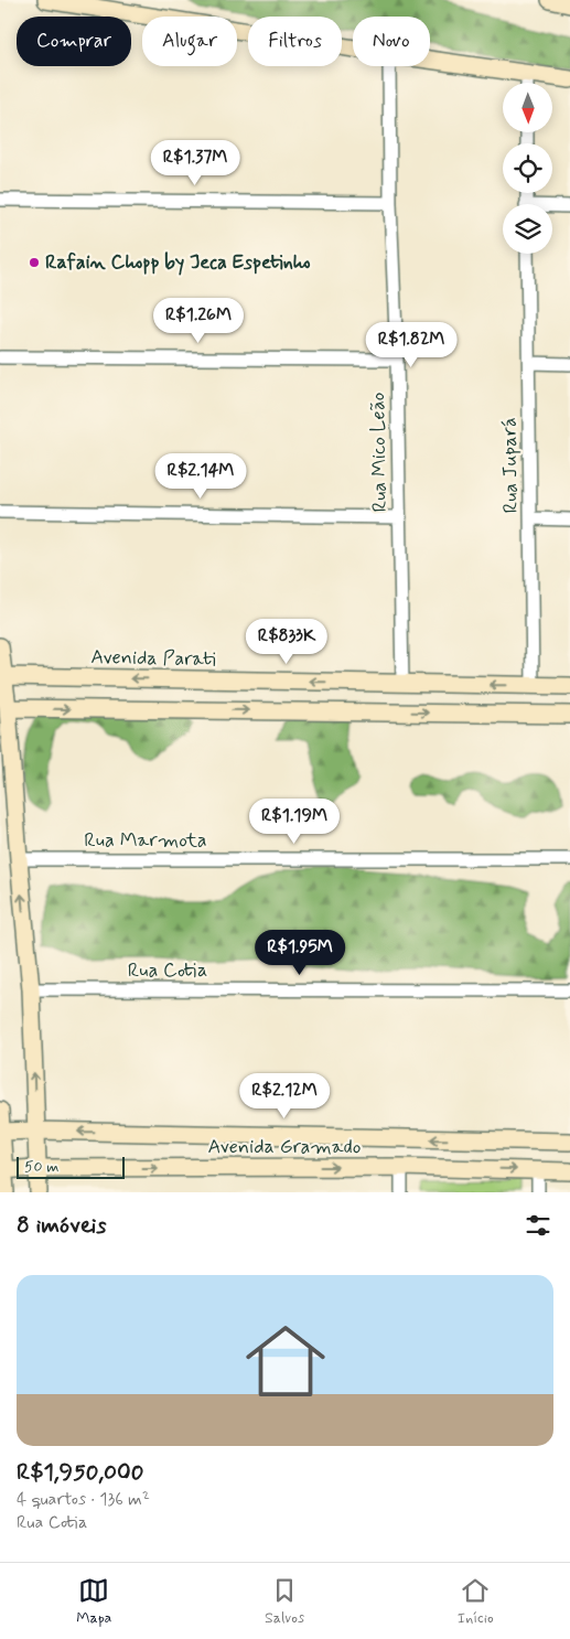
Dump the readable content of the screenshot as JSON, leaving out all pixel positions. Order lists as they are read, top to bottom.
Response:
{
  "streets": {
    "street": [
      "Rua Mico Leão",
      "Rua Jupará",
      "Avenida Parati",
      "Rua Marmota",
      "Rua Cotia",
      "Avenida Gramado"
    ]
  },
  "crossings": [
    ["Rua Mico Leão", "Avenida Parati"],
    ["Rua Jupará", "Avenida Parati"]
  ],
  "places": ["Rafain Chopp by Jeca Espetinho"],
  "scale_bar": "50 m",
  "north": "bottom",
  "page": {
    "chip": [
      "Comprar",
      "Alugar",
      "Filtros",
      "Novo"
    ],
    "price": [
      "R$1.37M",
      "R$1.26M",
      "R$1.82M",
      "R$2.14M",
      "R$833K",
      "R$1.19M",
      "R$1.95M",
      "R$2.12M"
    ],
    "scale": "50 m",
    "heading": "8 imóveis",
    "list": [
      {
        "name": "R$1,950,000",
        "note": "4 quartos · 136 m² · Rua Cotia"
      }
    ],
    "tabs": ["Mapa", "Salvos", "Início"]
  }
}
